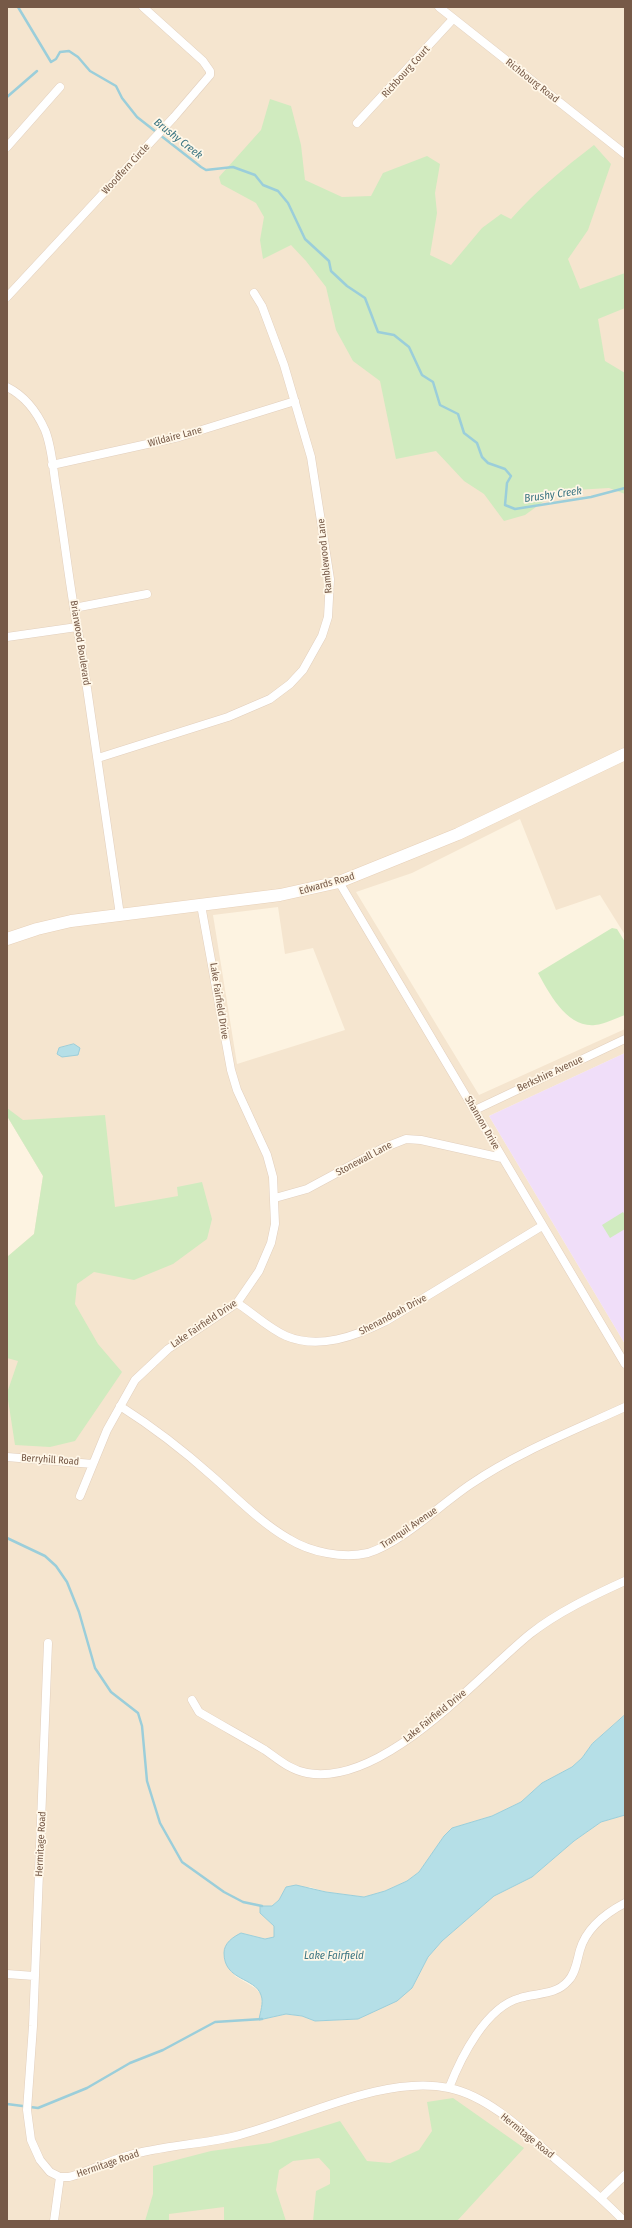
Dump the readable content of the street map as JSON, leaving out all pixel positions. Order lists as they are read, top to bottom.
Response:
{
  "streets": {
    "street": [
      "Richbourg Court",
      "Richbourg Road",
      "Woodfern Circle",
      "Wildaire Lane",
      "Ramblewood Lane",
      "Briarwood Boulevard",
      "Edwards Road",
      "Lake Fairfield Drive",
      "Berkshire Avenue",
      "Shannon Drive",
      "Stonewall Lane",
      "Shenandoah Drive",
      "Berryhill Road",
      "Tranquil Avenue",
      "Hermitage Road"
    ]
  },
  "crossings": [
    ["Richbourg Court", "Richbourg Road"],
    ["Wildaire Lane", "Ramblewood Lane"],
    ["Wildaire Lane", "Briarwood Boulevard"],
    ["Ramblewood Lane", "Briarwood Boulevard"],
    ["Briarwood Boulevard", "Edwards Road"],
    ["Edwards Road", "Lake Fairfield Drive"],
    ["Edwards Road", "Shannon Drive"],
    ["Lake Fairfield Drive", "Stonewall Lane"],
    ["Lake Fairfield Drive", "Shenandoah Drive"],
    ["Lake Fairfield Drive", "Berryhill Road"],
    ["Lake Fairfield Drive", "Tranquil Avenue"],
    ["Berkshire Avenue", "Shannon Drive"],
    ["Shannon Drive", "Stonewall Lane"],
    ["Shannon Drive", "Shenandoah Drive"]
  ],
  "water": ["Brushy Creek", "Lake Fairfield"]
}
